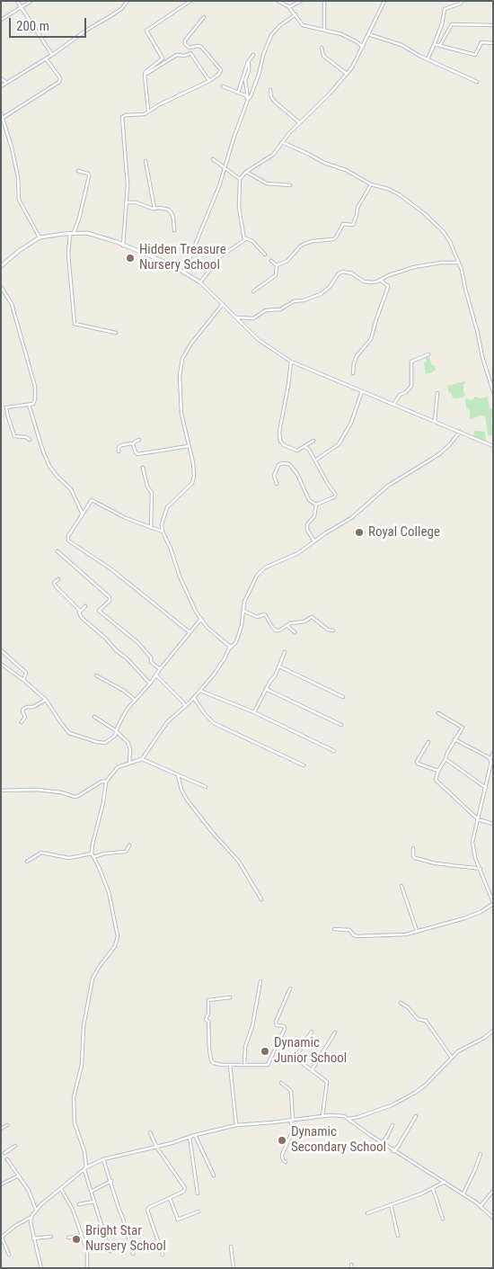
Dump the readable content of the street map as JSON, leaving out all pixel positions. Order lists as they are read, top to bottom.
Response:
{
  "places": [
    "Hidden Treasure Nursery School",
    "Royal College",
    "Dynamic Junior School",
    "Dynamic Secondary School",
    "Bright Star Nursery School"
  ],
  "scale_bar": "200 m"
}
